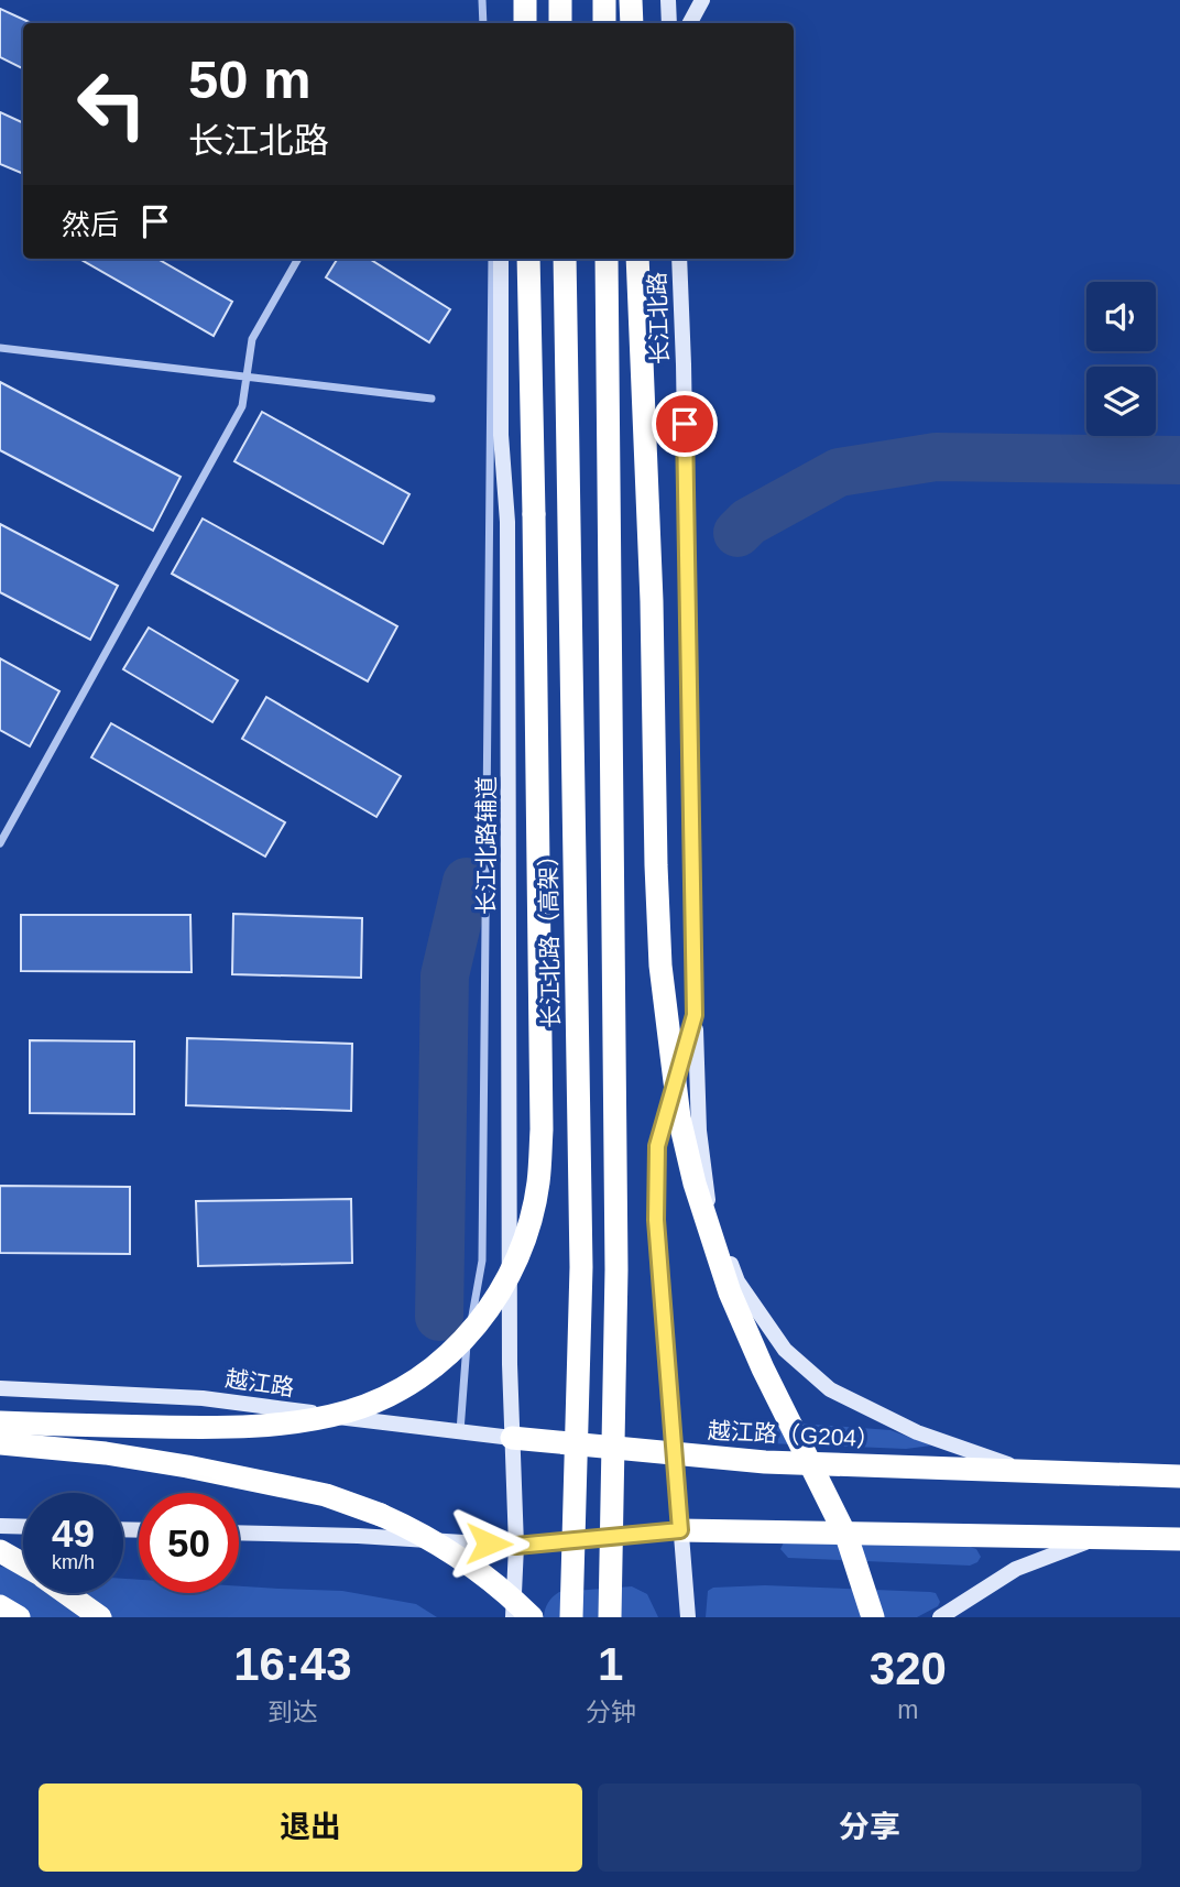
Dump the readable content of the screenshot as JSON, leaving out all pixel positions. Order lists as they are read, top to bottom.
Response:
{
  "streets": {
    "highway": ["长江北路（高架）", "越江路（G204）"],
    "main road": ["长江北路", "长江北路辅道", "越江路"]
  },
  "crossings": [
    ["长江北路", "越江路（G204）"],
    ["长江北路辅道", "越江路"],
    ["长江北路辅道", "越江路（G204）"],
    ["越江路", "越江路（G204）"]
  ],
  "page": {
    "turn": ["50 m", "长江北路"],
    "then": "然后",
    "speed": "49 km/h",
    "limit": "50",
    "eta": [
      "16:43",
      "到达",
      "1",
      "分钟",
      "320",
      "m"
    ],
    "buttons": ["退出", "分享"]
  }
}
